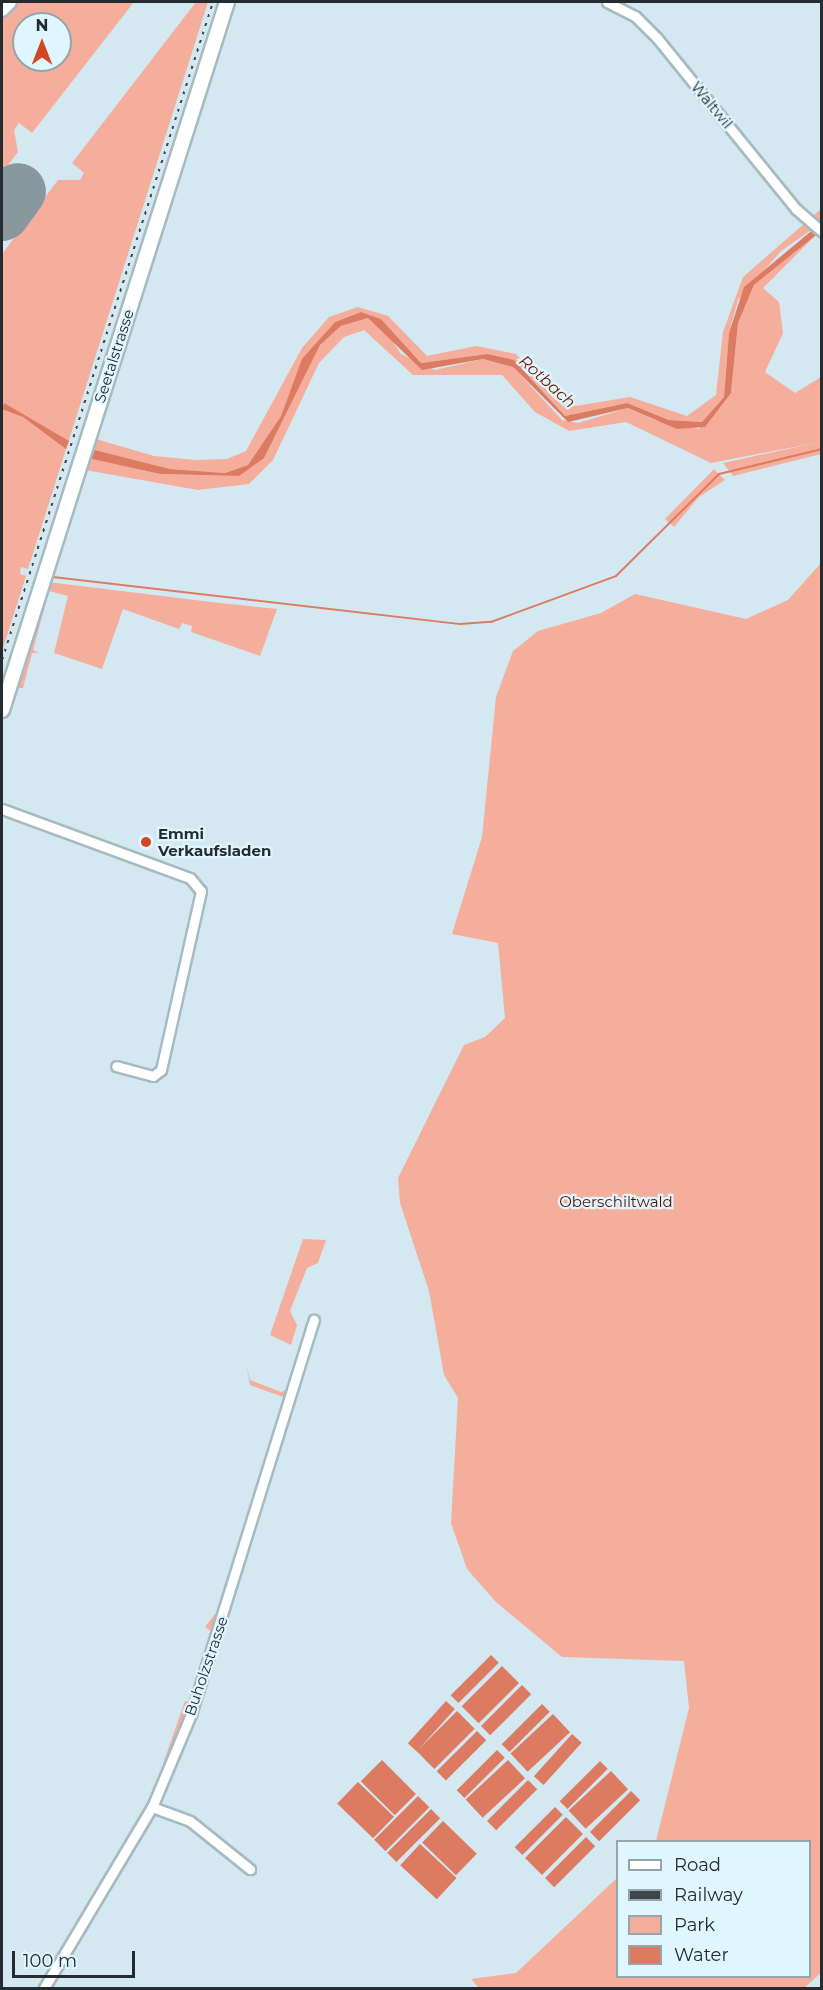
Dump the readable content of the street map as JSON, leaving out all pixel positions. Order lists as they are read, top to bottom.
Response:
{
  "streets": {
    "main road": ["Seetalstrasse"],
    "street": ["Waltwil", "Buholzstrasse"]
  },
  "water": ["Rotbach"],
  "parks": ["Oberschiltwald"],
  "places": ["Emmi Verkaufsladen"],
  "legend": [
    "Road",
    "Railway",
    "Park",
    "Water"
  ],
  "scale_bar": "100 m",
  "north": "top"
}
